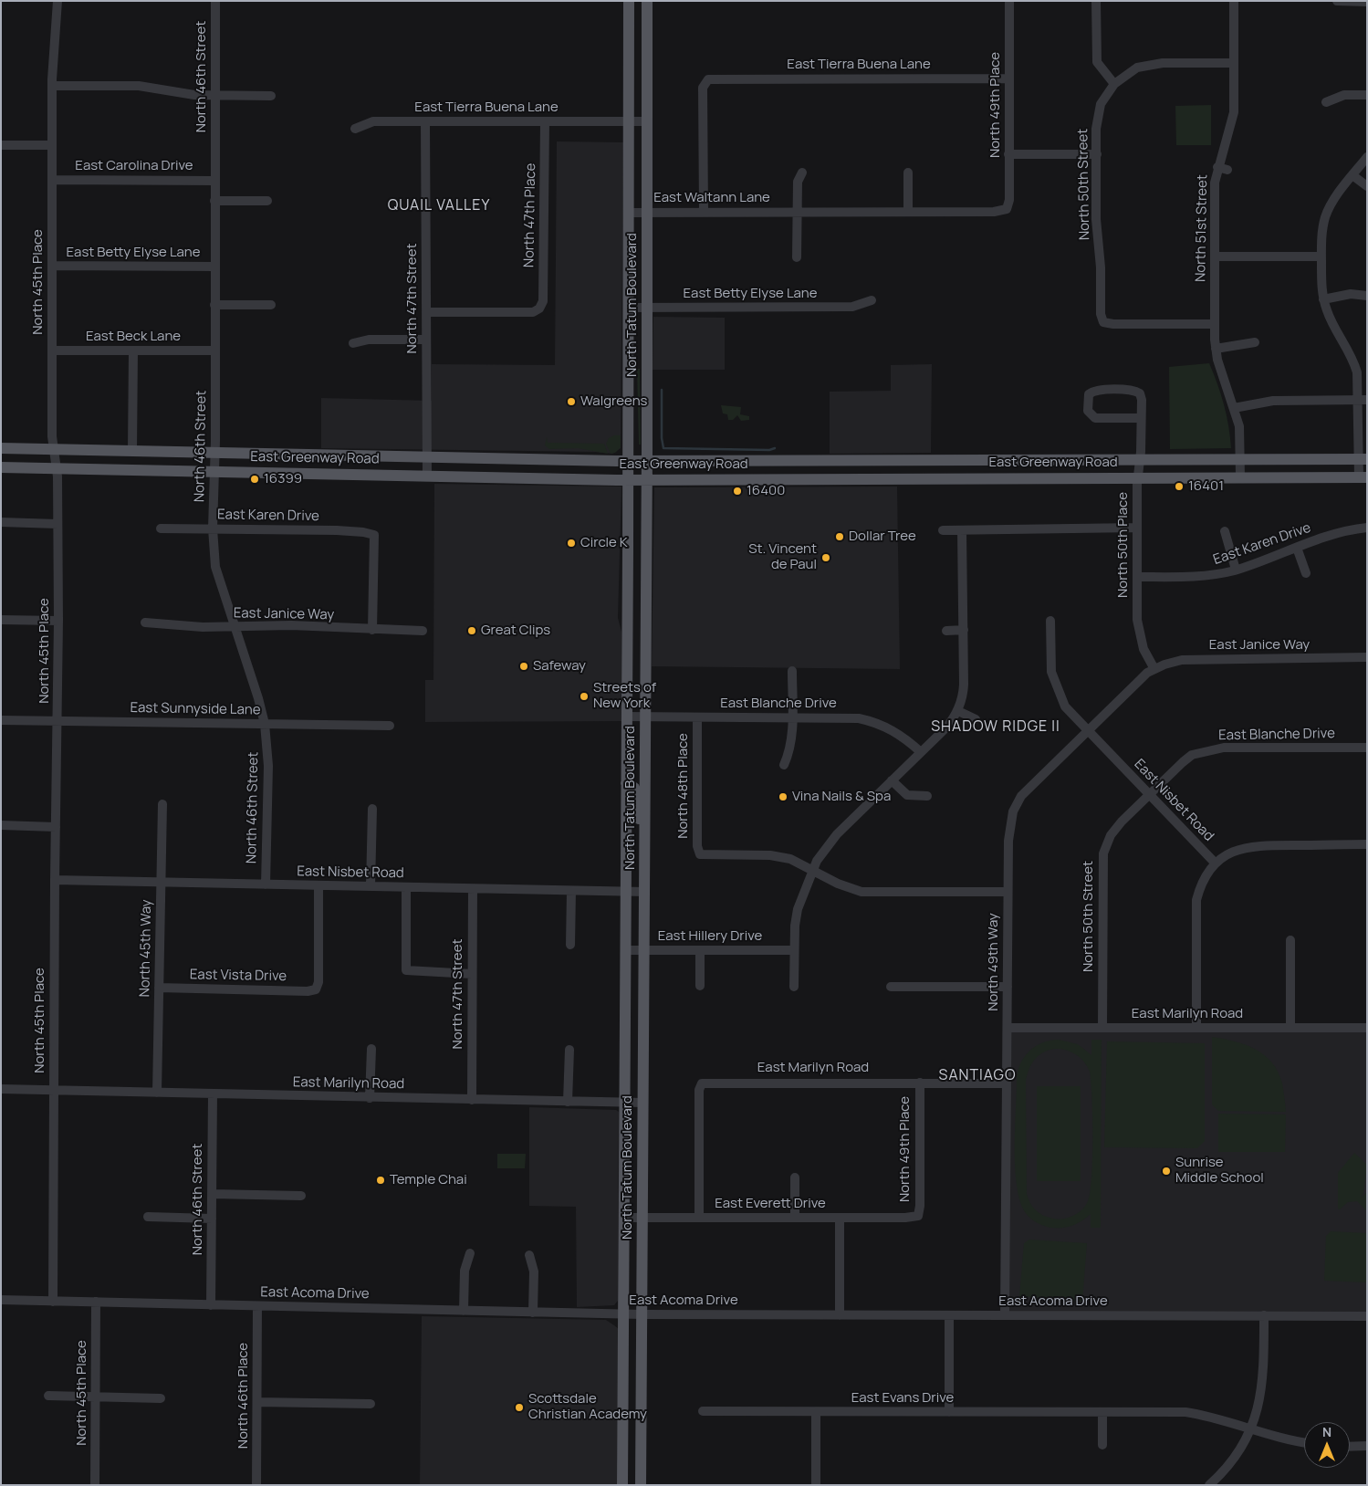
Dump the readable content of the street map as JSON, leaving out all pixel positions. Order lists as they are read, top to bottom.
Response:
{
  "streets": {
    "main road": ["North Tatum Boulevard", "East Greenway Road"],
    "street": [
      "East Tierra Buena Lane",
      "North 46th Street",
      "North 49th Place",
      "East Carolina Drive",
      "North 50th Street",
      "East Waltann Lane",
      "North 47th Place",
      "North 51st Street",
      "East Betty Elyse Lane",
      "North 45th Place",
      "North 47th Street",
      "East Beck Lane",
      "East Karen Drive",
      "North 50th Place",
      "East Janice Way",
      "East Blanche Drive",
      "East Sunnyside Lane",
      "North 48th Place",
      "East Nisbet Road",
      "East Hillery Drive",
      "North 45th Way",
      "North 49th Way",
      "East Vista Drive",
      "East Marilyn Road",
      "East Everett Drive",
      "East Acoma Drive",
      "North 46th Place",
      "East Evans Drive"
    ]
  },
  "crossings": [
    ["East Tierra Buena Lane", "North 49th Place"],
    ["East Tierra Buena Lane", "East Waltann Lane"],
    ["East Tierra Buena Lane", "North 47th Place"],
    ["East Tierra Buena Lane", "North 47th Street"],
    ["East Tierra Buena Lane", "North Tatum Boulevard"],
    ["North 46th Street", "East Carolina Drive"],
    ["North 46th Street", "East Betty Elyse Lane"],
    ["North 46th Street", "East Beck Lane"],
    ["North 46th Street", "East Greenway Road"],
    ["North 46th Street", "East Karen Drive"],
    ["North 46th Street", "East Janice Way"],
    ["North 46th Street", "East Sunnyside Lane"],
    ["North 46th Street", "East Nisbet Road"],
    ["North 46th Street", "East Marilyn Road"],
    ["North 46th Street", "East Acoma Drive"],
    ["North 49th Place", "East Waltann Lane"],
    ["North 49th Place", "East Marilyn Road"],
    ["North 49th Place", "East Everett Drive"],
    ["East Carolina Drive", "North 45th Place"],
    ["North 50th Street", "North 51st Street"],
    ["North 50th Street", "East Blanche Drive"],
    ["North 50th Street", "East Nisbet Road"],
    ["North 50th Street", "East Marilyn Road"],
    ["East Waltann Lane", "North Tatum Boulevard"],
    ["North 47th Place", "North 47th Street"],
    ["North 51st Street", "East Greenway Road"],
    ["East Betty Elyse Lane", "North 45th Place"],
    ["East Betty Elyse Lane", "North Tatum Boulevard"],
    ["North 45th Place", "East Beck Lane"],
    ["North 45th Place", "East Greenway Road"],
    ["North 45th Place", "East Sunnyside Lane"],
    ["North 45th Place", "East Nisbet Road"],
    ["North 45th Place", "East Marilyn Road"],
    ["North 45th Place", "East Acoma Drive"],
    ["North 47th Street", "East Greenway Road"],
    ["North 47th Street", "East Nisbet Road"],
    ["North 47th Street", "East Marilyn Road"],
    ["North Tatum Boulevard", "East Greenway Road"],
    ["North Tatum Boulevard", "East Blanche Drive"],
    ["North Tatum Boulevard", "East Nisbet Road"],
    ["North Tatum Boulevard", "East Hillery Drive"],
    ["North Tatum Boulevard", "East Marilyn Road"],
    ["North Tatum Boulevard", "East Everett Drive"],
    ["North Tatum Boulevard", "East Acoma Drive"],
    ["East Greenway Road", "North 50th Place"],
    ["East Karen Drive", "North 50th Place"],
    ["East Karen Drive", "East Janice Way"],
    ["North 50th Place", "East Janice Way"],
    ["North 50th Place", "North 49th Way"],
    ["East Janice Way", "North 49th Way"],
    ["East Blanche Drive", "North 48th Place"],
    ["East Blanche Drive", "East Nisbet Road"],
    ["East Nisbet Road", "North 45th Way"],
    ["East Nisbet Road", "North 49th Way"],
    ["East Nisbet Road", "East Vista Drive"],
    ["North 45th Way", "East Vista Drive"],
    ["North 45th Way", "East Marilyn Road"],
    ["North 49th Way", "East Marilyn Road"],
    ["North 49th Way", "East Acoma Drive"],
    ["East Marilyn Road", "East Everett Drive"],
    ["East Acoma Drive", "North 46th Place"]
  ],
  "districts": ["QUAIL VALLEY", "SHADOW RIDGE II", "SANTIAGO"],
  "places": [
    "Walgreens",
    "16399",
    "16401",
    "16400",
    "Dollar Tree",
    "Circle K",
    "St. Vincent de Paul",
    "Great Clips",
    "Safeway",
    "Streets of New York",
    "Vina Nails & Spa",
    "Sunrise Middle School",
    "Temple Chai",
    "Scottsdale Christian Academy"
  ],
  "north": "top"
}
